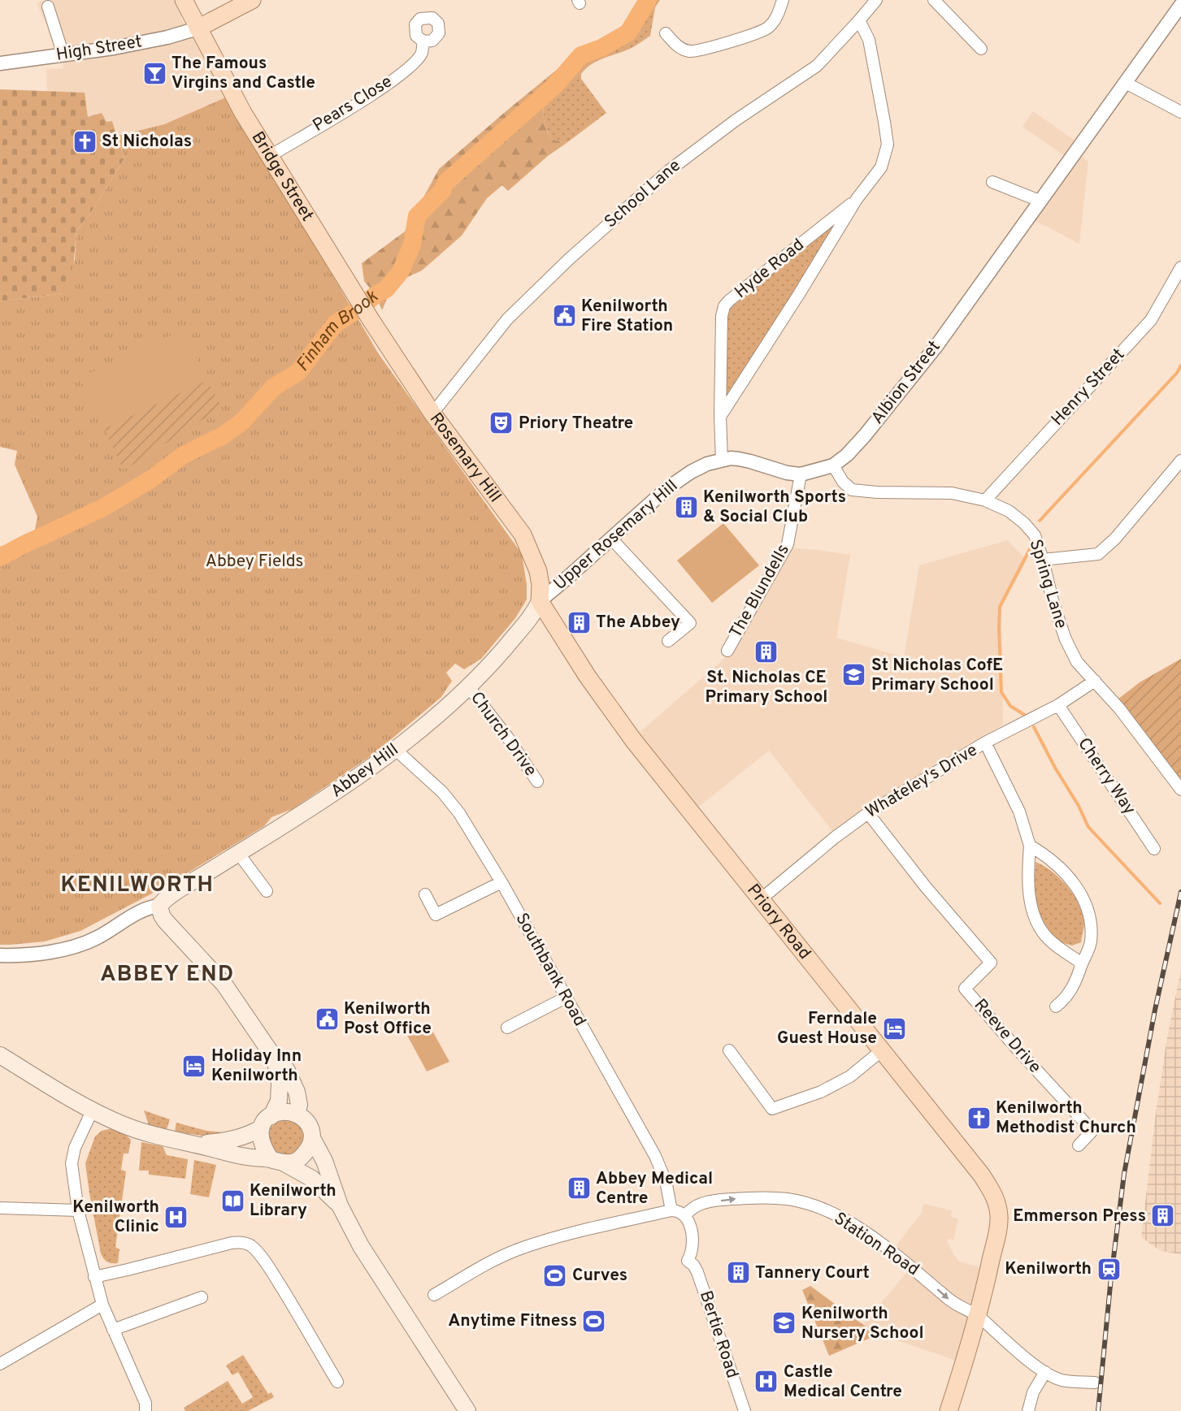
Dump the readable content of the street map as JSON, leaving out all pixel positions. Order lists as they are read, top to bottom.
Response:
{
  "streets": {
    "main road": [
      "Bridge Street",
      "Rosemary Hill",
      "Abbey Hill",
      "Priory Road"
    ],
    "street": [
      "High Street",
      "Pears Close",
      "School Lane",
      "Hyde Road",
      "Albion Street",
      "Henry Street",
      "Upper Rosemary Hill",
      "Spring Lane",
      "The Blundells",
      "Church Drive",
      "Cherry Way",
      "Whateley's Drive",
      "Southbank Road",
      "Reeve Drive",
      "Station Road",
      "Bertie Road"
    ]
  },
  "crossings": [
    ["High Street", "Bridge Street"],
    ["Pears Close", "Bridge Street"],
    ["Bridge Street", "Rosemary Hill"],
    ["School Lane", "Hyde Road"],
    ["School Lane", "Rosemary Hill"],
    ["Hyde Road", "Albion Street"],
    ["Hyde Road", "Upper Rosemary Hill"],
    ["Albion Street", "Upper Rosemary Hill"],
    ["Albion Street", "Spring Lane"],
    ["Albion Street", "The Blundells"],
    ["Henry Street", "Spring Lane"],
    ["Rosemary Hill", "Upper Rosemary Hill"],
    ["Rosemary Hill", "Abbey Hill"],
    ["Rosemary Hill", "Priory Road"],
    ["Upper Rosemary Hill", "Abbey Hill"],
    ["Upper Rosemary Hill", "Priory Road"],
    ["Spring Lane", "Whateley's Drive"],
    ["Church Drive", "Abbey Hill"],
    ["Abbey Hill", "Priory Road"],
    ["Abbey Hill", "Southbank Road"],
    ["Cherry Way", "Whateley's Drive"],
    ["Whateley's Drive", "Priory Road"],
    ["Whateley's Drive", "Reeve Drive"],
    ["Priory Road", "Station Road"],
    ["Station Road", "Bertie Road"]
  ],
  "one_way": ["Station Road"],
  "districts": ["KENILWORTH", "ABBEY END"],
  "water": ["Finham Brook"],
  "parks": ["Abbey Fields"],
  "places": {
    "bar": ["The Famous Virgins and Castle"],
    "church": ["St Nicholas", "Kenilworth Methodist Church"],
    "public building": ["Kenilworth Fire Station", "Kenilworth Post Office"],
    "theatre": ["Priory Theatre"],
    "building": [
      "Kenilworth Sports & Social Club",
      "The Abbey",
      "St. Nicholas CE Primary School",
      "Abbey Medical Centre",
      "Emmerson Press",
      "Tannery Court"
    ],
    "school or university": ["St Nicholas CofE Primary School", "Kenilworth Nursery School"],
    "hotel": ["Ferndale Guest House", "Holiday Inn Kenilworth"],
    "library": ["Kenilworth Library"],
    "hospital": ["Kenilworth Clinic", "Castle Medical Centre"],
    "station": ["Kenilworth"],
    "sports": ["Curves", "Anytime Fitness"]
  }
}
